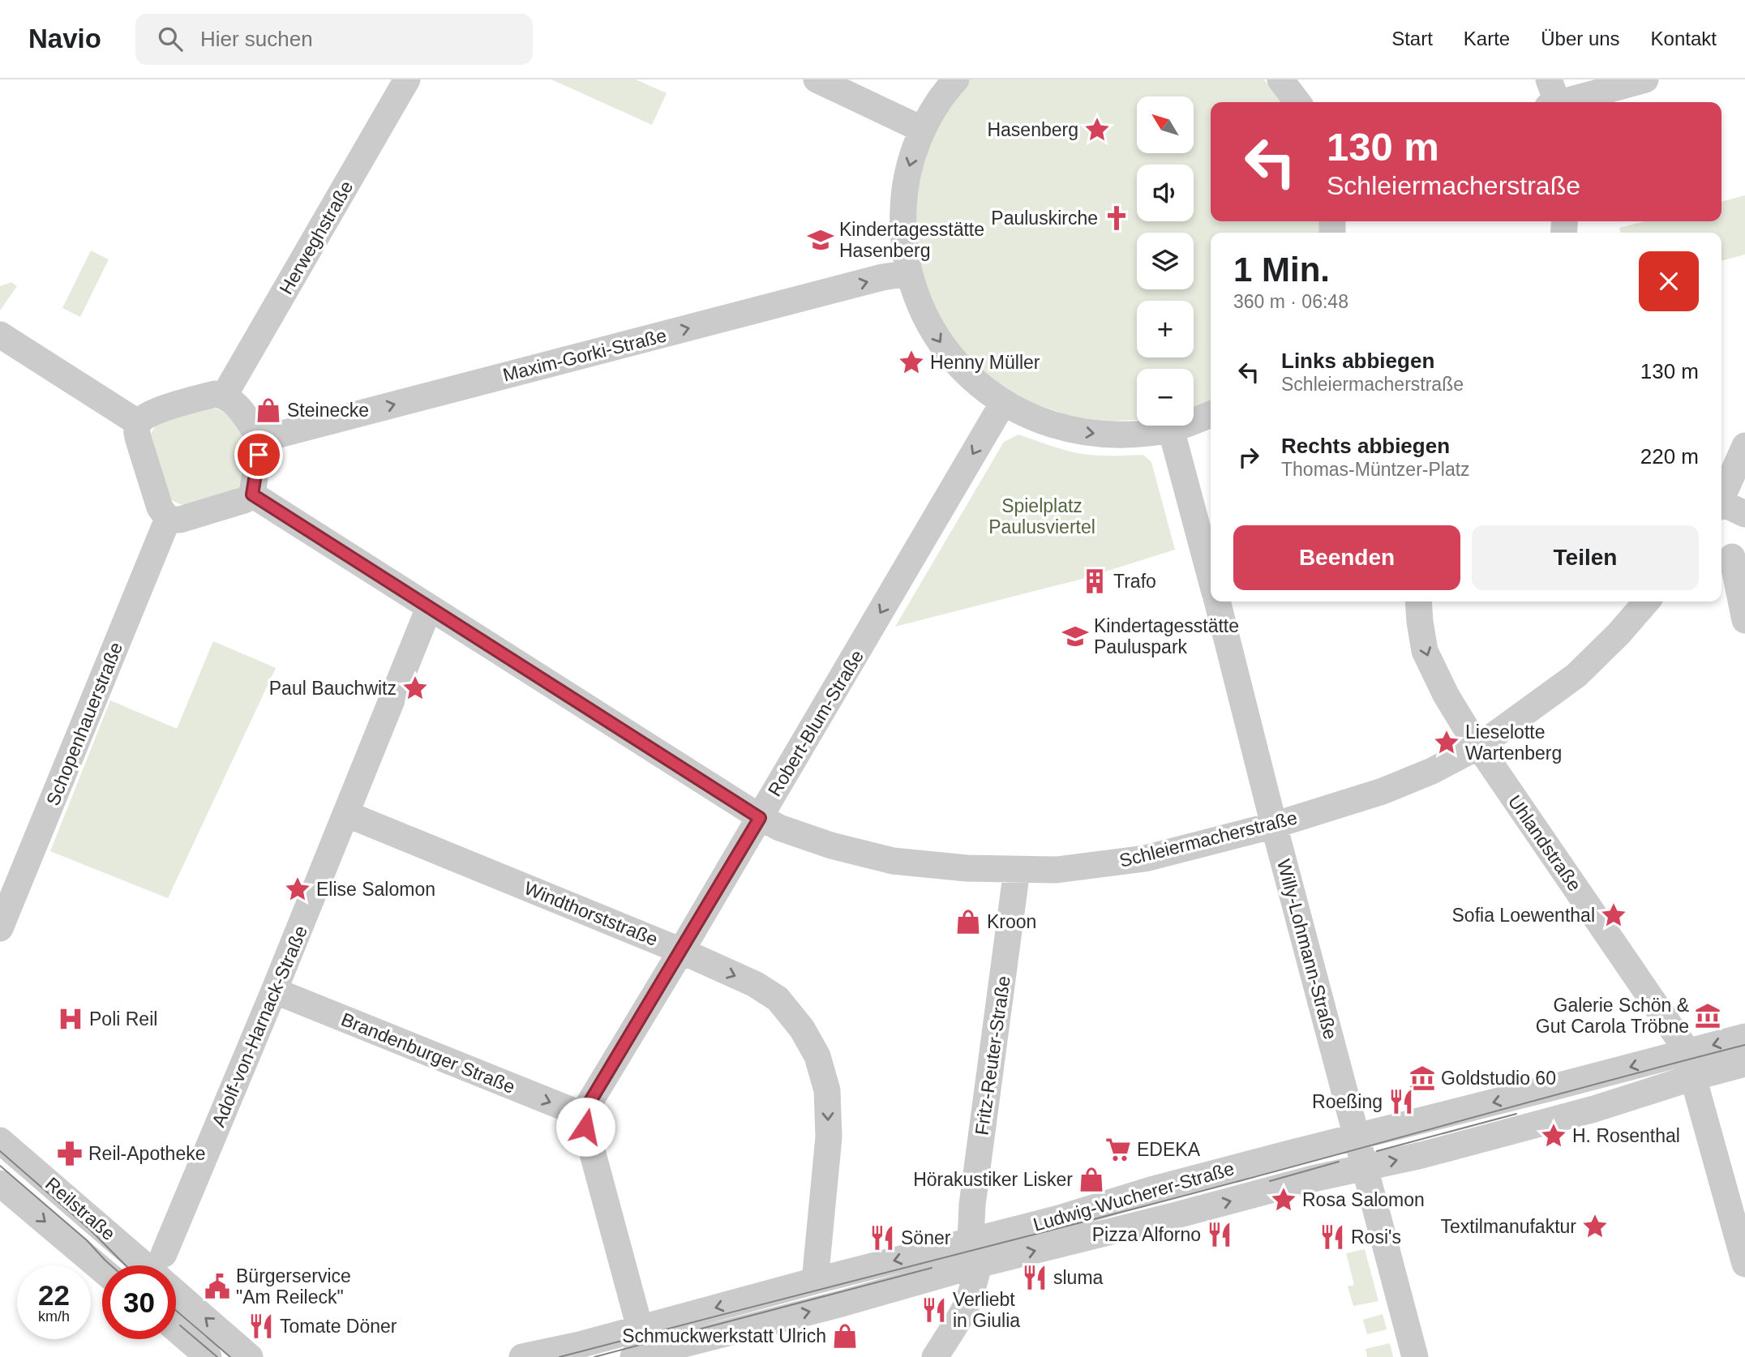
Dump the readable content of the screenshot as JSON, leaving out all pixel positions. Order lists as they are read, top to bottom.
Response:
{
  "streets": {
    "street": [
      "Herweghstraße",
      "Maxim-Gorki-Straße",
      "Robert-Blum-Straße",
      "Schopenhauerstraße",
      "Schleiermacherstraße",
      "Uhlandstraße",
      "Windthorststraße",
      "Willy-Lohmann-Straße",
      "Adolf-von-Harnack-Straße",
      "Brandenburger Straße",
      "Fritz-Reuter-Straße",
      "Ludwig-Wucherer-Straße",
      "Reilstraße"
    ]
  },
  "crossings": [
    ["Herweghstraße", "Maxim-Gorki-Straße"],
    ["Herweghstraße", "Schopenhauerstraße"],
    ["Herweghstraße", "Schleiermacherstraße"],
    ["Maxim-Gorki-Straße", "Schopenhauerstraße"],
    ["Maxim-Gorki-Straße", "Schleiermacherstraße"],
    ["Robert-Blum-Straße", "Schleiermacherstraße"],
    ["Robert-Blum-Straße", "Windthorststraße"],
    ["Robert-Blum-Straße", "Brandenburger Straße"],
    ["Schopenhauerstraße", "Schleiermacherstraße"],
    ["Schleiermacherstraße", "Uhlandstraße"],
    ["Schleiermacherstraße", "Willy-Lohmann-Straße"],
    ["Schleiermacherstraße", "Adolf-von-Harnack-Straße"],
    ["Schleiermacherstraße", "Fritz-Reuter-Straße"],
    ["Uhlandstraße", "Ludwig-Wucherer-Straße"],
    ["Windthorststraße", "Adolf-von-Harnack-Straße"],
    ["Windthorststraße", "Ludwig-Wucherer-Straße"],
    ["Willy-Lohmann-Straße", "Ludwig-Wucherer-Straße"],
    ["Adolf-von-Harnack-Straße", "Brandenburger Straße"],
    ["Fritz-Reuter-Straße", "Ludwig-Wucherer-Straße"]
  ],
  "one_way": ["Maxim-Gorki-Straße", "Robert-Blum-Straße", "Brandenburger Straße"],
  "parks": ["Spielplatz Paulusviertel"],
  "places": {
    "place": [
      "Hasenberg",
      "Henny Müller",
      "Paul Bauchwitz",
      "Lieselotte Wartenberg",
      "Elise Salomon",
      "Sofia Loewenthal",
      "H. Rosenthal",
      "Rosa Salomon",
      "Textilmanufaktur"
    ],
    "church": ["Pauluskirche"],
    "school or university": ["Kindertagesstätte Hasenberg", "Kindertagesstätte Pauluspark"],
    "shop": [
      "Steinecke",
      "Kroon",
      "Hörakustiker Lisker",
      "Schmuckwerkstatt Ulrich"
    ],
    "building": ["Trafo"],
    "museum": ["Galerie Schön & Gut Carola Tröbne", "Goldstudio 60"],
    "hospital": ["Poli Reil"],
    "restaurant": [
      "Roeßing",
      "Pizza Alforno",
      "Rosi's",
      "Söner",
      "sluma",
      "Verliebt in Giulia",
      "Tomate Döner"
    ],
    "supermarket": ["EDEKA"],
    "pharmacy": ["Reil-Apotheke"],
    "public building": ["Bürgerservice \"Am Reileck\""]
  },
  "north": "top left",
  "page": {
    "header": "Navio",
    "search": "Hier suchen",
    "nav": [
      "Start",
      "Karte",
      "Über uns",
      "Kontakt"
    ],
    "map_buttons": ["+", "−"],
    "turn": ["130 m", "Schleiermacherstraße"],
    "heading": ["1 Min.", "360 m · 06:48"],
    "list": [
      {
        "name": "Links abbiegen",
        "note": "Schleiermacherstraße",
        "value": "130 m"
      },
      {
        "name": "Rechts abbiegen",
        "note": "Thomas-Müntzer-Platz",
        "value": "220 m"
      }
    ],
    "buttons": ["Beenden", "Teilen"],
    "speed": "22 km/h",
    "limit": "30"
  }
}
